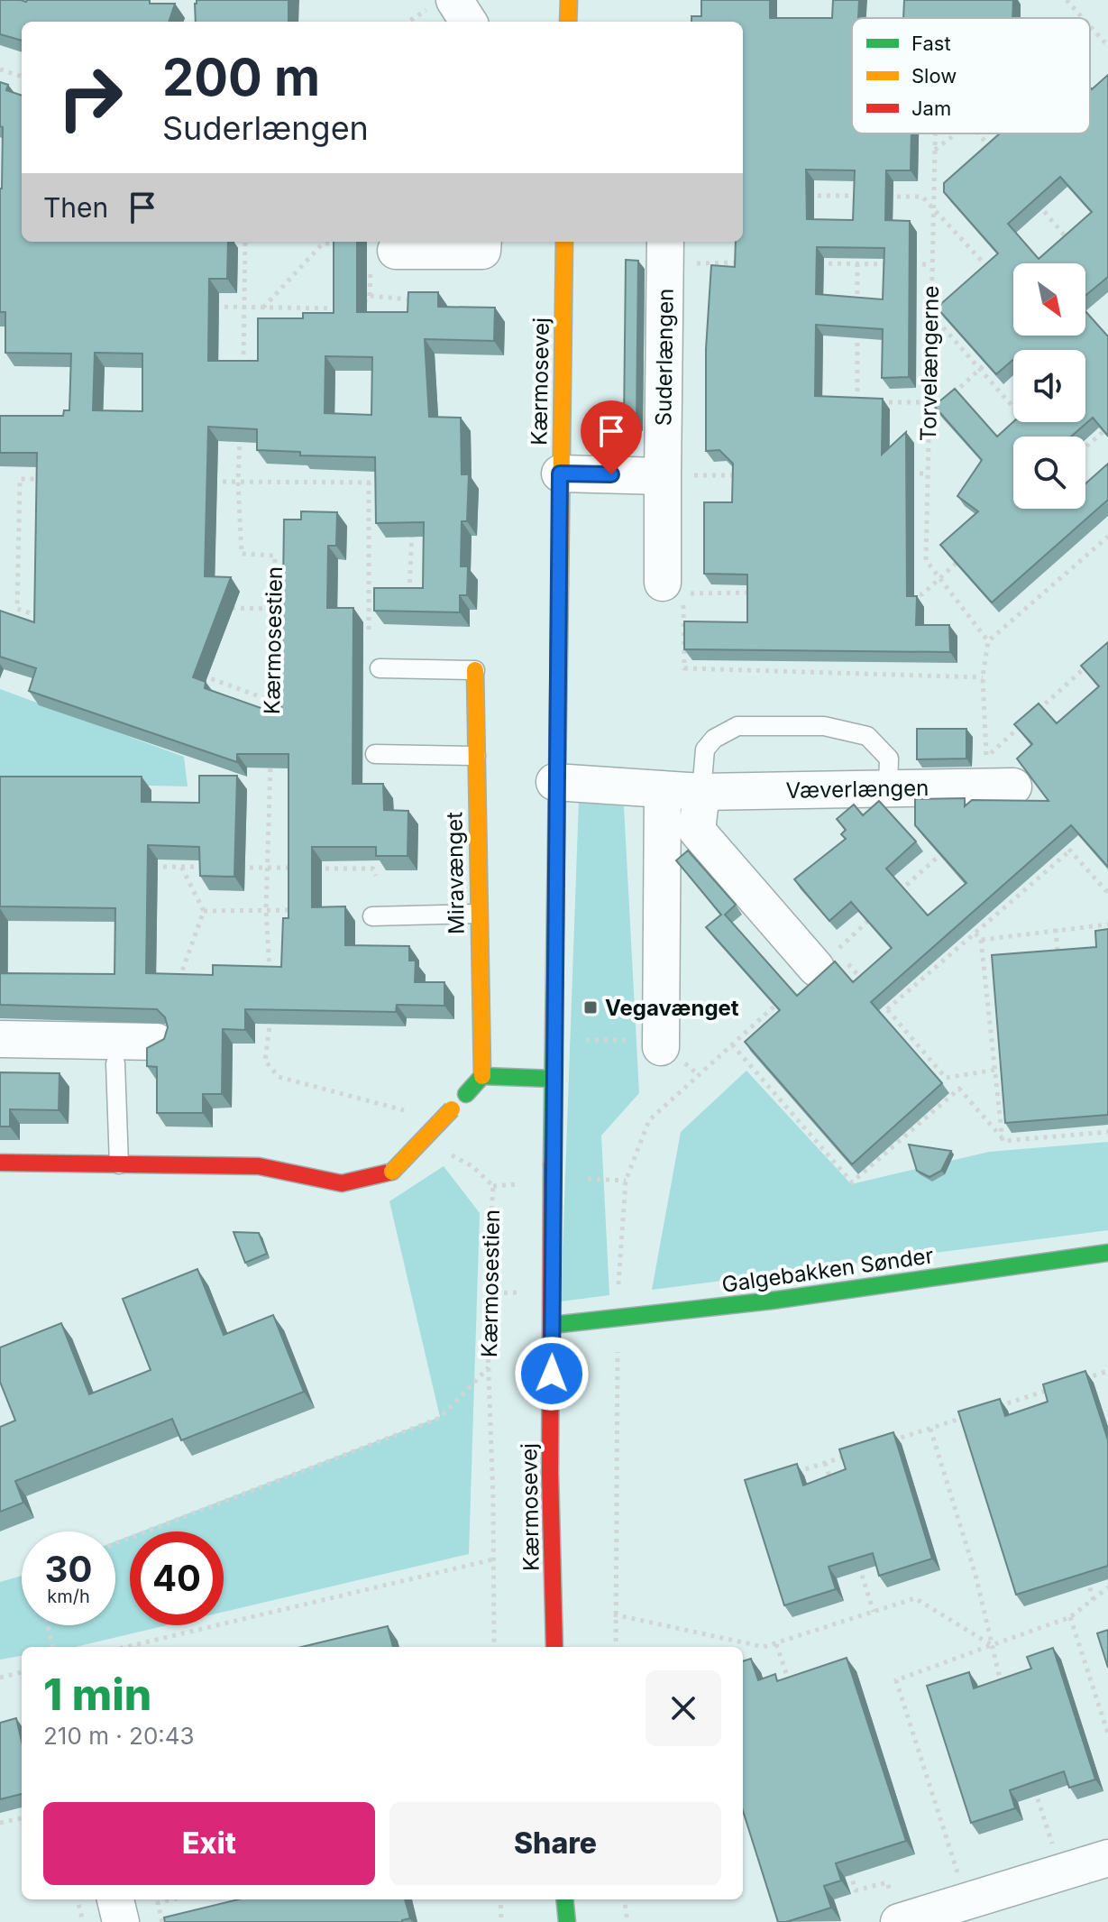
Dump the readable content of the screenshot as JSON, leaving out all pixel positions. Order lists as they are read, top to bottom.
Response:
{
  "streets": {
    "street": [
      "Suderlængen",
      "Kærmosevej",
      "Væverlængen",
      "Miravænget",
      "Galgebakken Sønder"
    ],
    "path": ["Torvelængerne", "Kærmosestien"]
  },
  "crossings": [
    ["Kærmosevej", "Væverlængen"],
    ["Kærmosevej", "Galgebakken Sønder"]
  ],
  "places": {
    "transit": ["Vegavænget"]
  },
  "legend": ["Fast", "Slow", "Jam"],
  "north": "bottom right",
  "page": {
    "turn": ["200 m", "Suderlængen"],
    "then": "Then",
    "speed": "30 km/h",
    "limit": "40",
    "heading": ["1 min", "210 m · 20:43"],
    "buttons": ["Exit", "Share"]
  }
}
